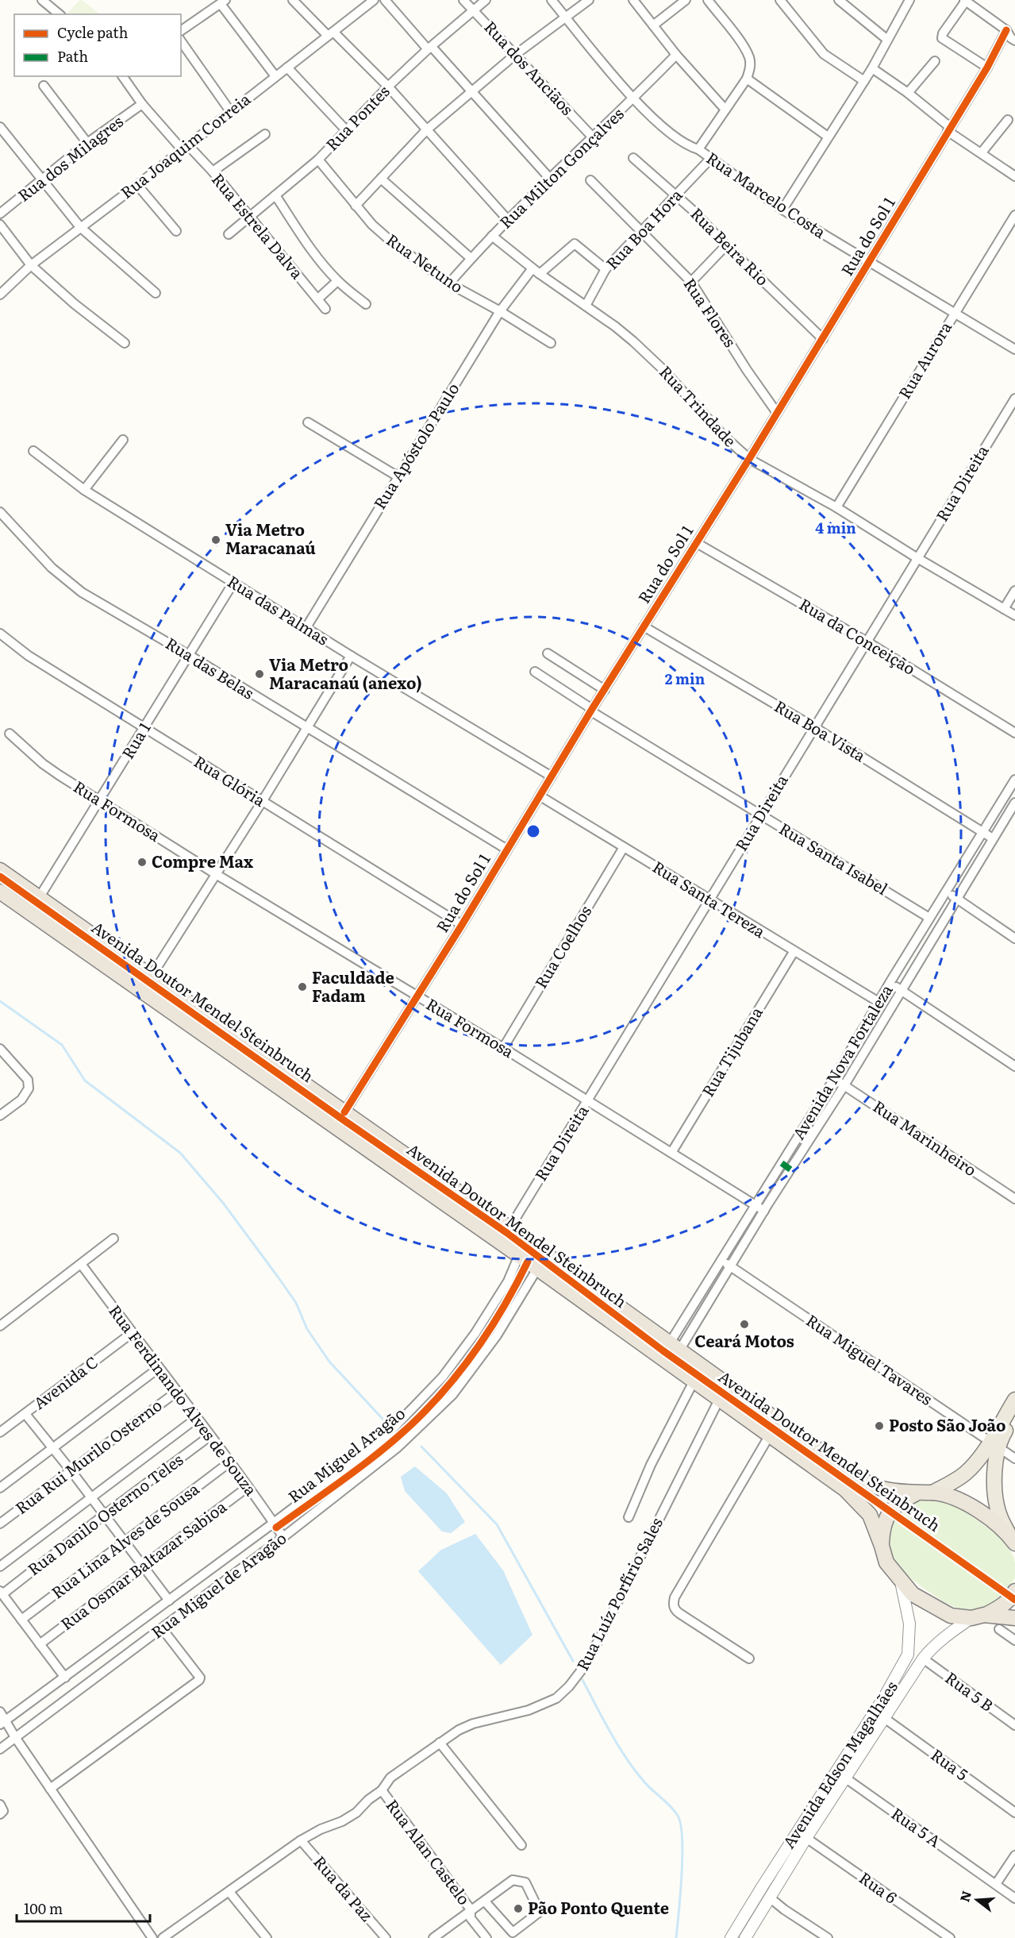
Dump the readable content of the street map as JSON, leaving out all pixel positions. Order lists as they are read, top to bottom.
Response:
{
  "streets": {
    "highway": ["Avenida Doutor Mendel Steinbruch"],
    "street": [
      "Rua dos Anciãos",
      "Rua Pontes",
      "Rua Joaquim Correia",
      "Rua dos Milagres",
      "Rua Milton Gonçalves",
      "Rua Marcelo Costa",
      "Rua Estrela Dalva",
      "Rua Boa Hora",
      "Rua do Sol 1",
      "Rua Beira Rio",
      "Rua Netuno",
      "Rua Flores",
      "Rua Aurora",
      "Rua Trindade",
      "Rua Apóstolo Paulo",
      "Rua Direita",
      "Rua das Palmas",
      "Rua da Conceição",
      "Rua das Belas",
      "Rua Boa Vista",
      "Rua 1",
      "Rua Glória",
      "Rua Formosa",
      "Rua Santa Isabel",
      "Rua Santa Tereza",
      "Rua Coelhos",
      "Rua Tijubana",
      "Avenida Nova Fortaleza",
      "Rua Marinheiro",
      "Rua Miguel Tavares",
      "Avenida C",
      "Rua Ferdinando Alves de Souza",
      "Rua Rui Murilo Osterno",
      "Rua Danilo Osterno Teles",
      "Rua Lina Alves de Sousa",
      "Rua Osmar Baltazar Sabioa",
      "Rua Miguel de Aragão",
      "Rua Luíz Porfírio Sales",
      "Rua 5 B",
      "Avenida Edson Magalhães",
      "Rua 5",
      "Rua 5 A",
      "Rua Alan Castelo",
      "Rua 6",
      "Rua da Paz"
    ],
    "cycle path": ["Rua Miguel Aragão"]
  },
  "crossings": [
    ["Rua dos Anciãos", "Rua Pontes"],
    ["Rua dos Anciãos", "Rua Milton Gonçalves"],
    ["Rua Pontes", "Rua Estrela Dalva"],
    ["Rua Pontes", "Rua Netuno"],
    ["Rua Joaquim Correia", "Rua Estrela Dalva"],
    ["Rua dos Milagres", "Rua Estrela Dalva"],
    ["Rua Milton Gonçalves", "Rua Marcelo Costa"],
    ["Rua Milton Gonçalves", "Rua Netuno"],
    ["Rua Milton Gonçalves", "Rua Trindade"],
    ["Rua Marcelo Costa", "Rua Boa Hora"],
    ["Rua Marcelo Costa", "Rua do Sol 1"],
    ["Rua Marcelo Costa", "Rua Aurora"],
    ["Rua Boa Hora", "Rua Beira Rio"],
    ["Rua Boa Hora", "Rua Flores"],
    ["Rua Boa Hora", "Rua Trindade"],
    ["Rua Boa Hora", "Rua Apóstolo Paulo"],
    ["Rua do Sol 1", "Rua Beira Rio"],
    ["Rua do Sol 1", "Rua Flores"],
    ["Rua do Sol 1", "Rua Trindade"],
    ["Rua do Sol 1", "Rua das Palmas"],
    ["Rua do Sol 1", "Rua da Conceição"],
    ["Rua do Sol 1", "Rua das Belas"],
    ["Rua do Sol 1", "Rua Boa Vista"],
    ["Rua do Sol 1", "Rua Glória"],
    ["Rua do Sol 1", "Rua Formosa"],
    ["Rua do Sol 1", "Rua Santa Isabel"],
    ["Rua do Sol 1", "Rua Santa Tereza"],
    ["Rua do Sol 1", "Avenida Doutor Mendel Steinbruch"],
    ["Rua Netuno", "Rua Apóstolo Paulo"],
    ["Rua Aurora", "Rua Trindade"],
    ["Rua Trindade", "Rua Apóstolo Paulo"],
    ["Rua Trindade", "Rua Direita"],
    ["Rua Apóstolo Paulo", "Rua das Palmas"],
    ["Rua Direita", "Rua da Conceição"],
    ["Rua Direita", "Rua Boa Vista"],
    ["Rua Direita", "Rua Formosa"],
    ["Rua Direita", "Rua Santa Isabel"],
    ["Rua Direita", "Rua Santa Tereza"],
    ["Rua Direita", "Avenida Doutor Mendel Steinbruch"],
    ["Rua das Palmas", "Rua 1"],
    ["Rua das Belas", "Rua 1"],
    ["Rua Boa Vista", "Avenida Nova Fortaleza"],
    ["Rua 1", "Rua Glória"],
    ["Rua 1", "Rua Formosa"],
    ["Rua 1", "Avenida Doutor Mendel Steinbruch"],
    ["Rua Formosa", "Rua Coelhos"],
    ["Rua Formosa", "Rua Tijubana"],
    ["Rua Formosa", "Avenida Nova Fortaleza"],
    ["Rua Santa Isabel", "Avenida Nova Fortaleza"],
    ["Rua Santa Tereza", "Rua Coelhos"],
    ["Rua Santa Tereza", "Rua Tijubana"],
    ["Rua Santa Tereza", "Avenida Nova Fortaleza"],
    ["Avenida Doutor Mendel Steinbruch", "Avenida Nova Fortaleza"],
    ["Avenida Doutor Mendel Steinbruch", "Rua Miguel de Aragão"],
    ["Avenida Doutor Mendel Steinbruch", "Rua Luíz Porfírio Sales"],
    ["Avenida Doutor Mendel Steinbruch", "Avenida Edson Magalhães"],
    ["Avenida Nova Fortaleza", "Rua Marinheiro"],
    ["Avenida Nova Fortaleza", "Rua Miguel Tavares"],
    ["Avenida C", "Rua Ferdinando Alves de Souza"],
    ["Rua Ferdinando Alves de Souza", "Rua Rui Murilo Osterno"],
    ["Rua Ferdinando Alves de Souza", "Rua Danilo Osterno Teles"],
    ["Rua Ferdinando Alves de Souza", "Rua Lina Alves de Sousa"],
    ["Rua Ferdinando Alves de Souza", "Rua Osmar Baltazar Sabioa"],
    ["Rua Ferdinando Alves de Souza", "Rua Miguel de Aragão"],
    ["Rua Luíz Porfírio Sales", "Rua Alan Castelo"],
    ["Rua Luíz Porfírio Sales", "Rua da Paz"],
    ["Rua 5 B", "Avenida Edson Magalhães"],
    ["Avenida Edson Magalhães", "Rua 5"],
    ["Avenida Edson Magalhães", "Rua 5 A"],
    ["Avenida Edson Magalhães", "Rua 6"]
  ],
  "places": [
    "Via Metro Maracanaú",
    "Via Metro Maracanaú (anexo)",
    "Compre Max",
    "Faculdade Fadam",
    "Ceará Motos",
    "Posto São João",
    "Pão Ponto Quente"
  ],
  "legend": ["Cycle path", "Path"],
  "scale_bar": "100 m",
  "north": "left",
  "rings": ["4 min", "2 min"]
}
